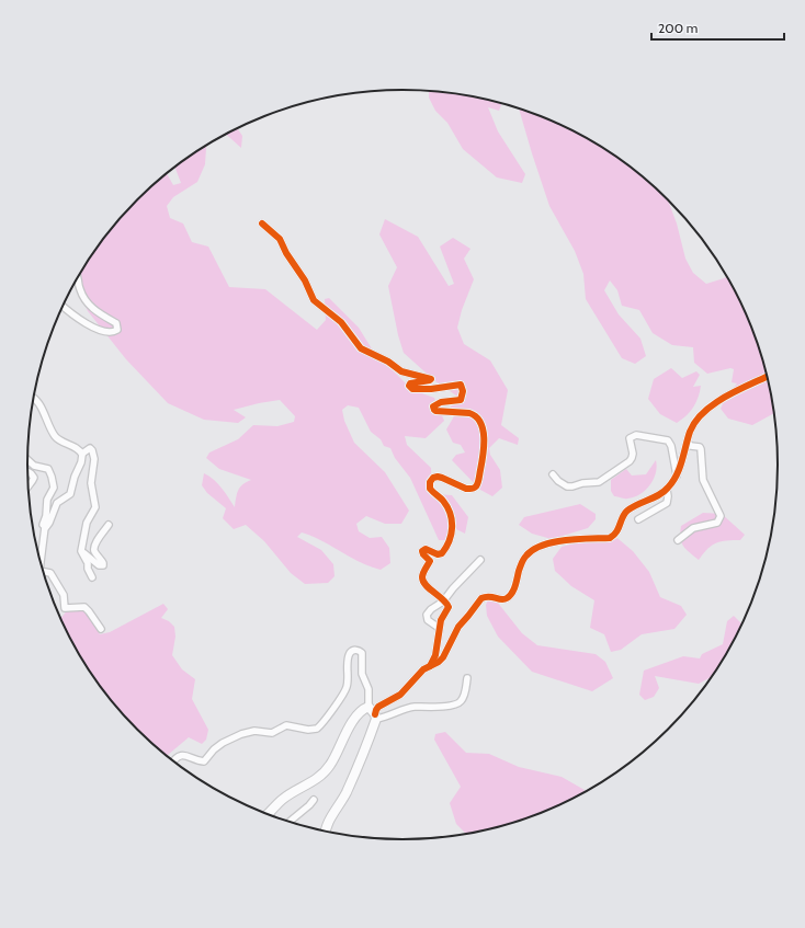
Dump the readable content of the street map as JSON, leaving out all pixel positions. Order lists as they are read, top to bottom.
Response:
{
  "scale_bar": "200 m"
}
